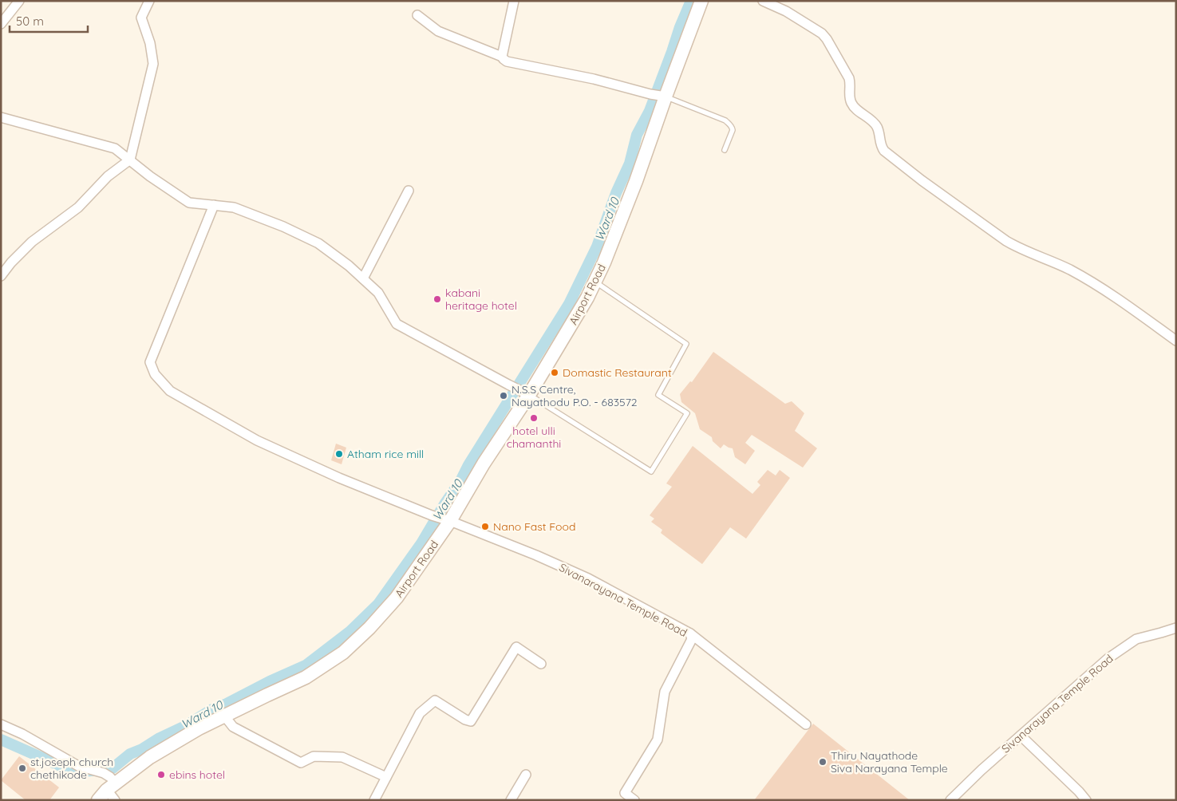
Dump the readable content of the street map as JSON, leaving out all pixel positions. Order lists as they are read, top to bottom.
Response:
{
  "streets": {
    "main road": ["Airport Road"],
    "street": ["Sivanarayana Temple Road"]
  },
  "crossings": [
    ["Airport Road", "Sivanarayana Temple Road"]
  ],
  "water": ["Ward 10"],
  "places": [
    "kabani heritage hotel",
    "Domastic Restaurant",
    "N.S.S Centre, Nayathodu P.O. - 683572",
    "hotel ulli chamanthi",
    "Atham rice mill",
    "Nano Fast Food",
    "Thiru Nayathode Siva Narayana Temple",
    "st.joseph church chethikode",
    "ebins hotel"
  ],
  "scale_bar": "50 m"
}
